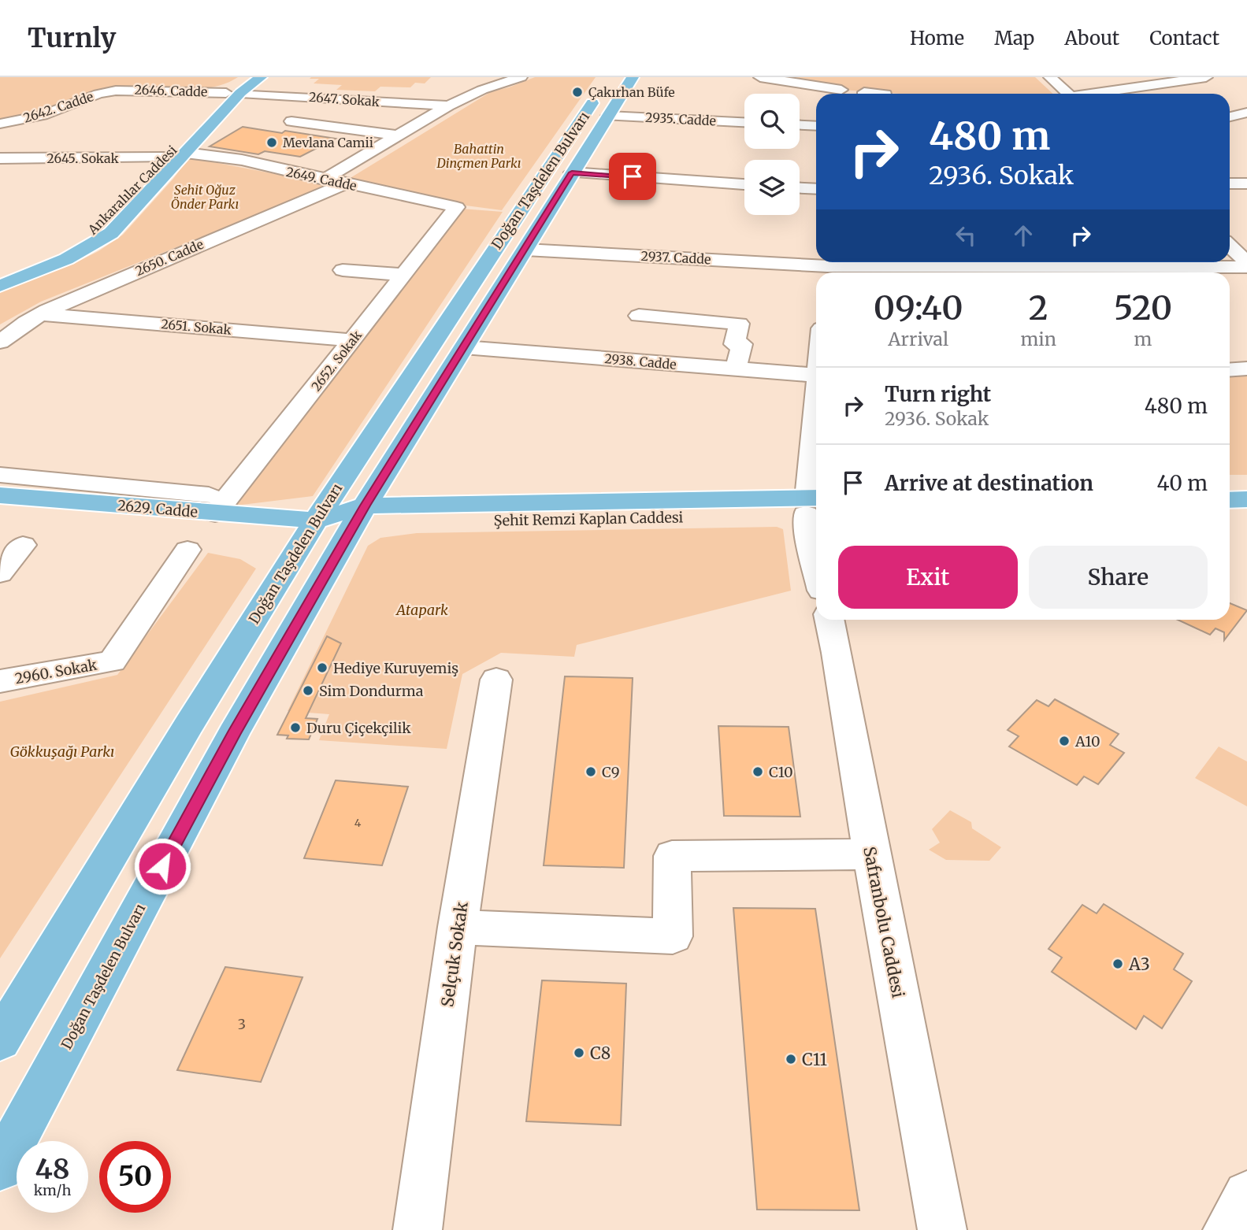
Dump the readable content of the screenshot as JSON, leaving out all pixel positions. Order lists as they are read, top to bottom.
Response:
{
  "streets": {
    "main road": [
      "Doğan Taşdelen Bulvarı",
      "Ankaralılar Caddesi",
      "2629. Cadde",
      "Şehit Remzi Kaplan Caddesi"
    ],
    "street": [
      "2646. Cadde",
      "2647. Sokak",
      "2642. Cadde",
      "2935. Cadde",
      "2645. Sokak",
      "2649. Cadde",
      "2650. Cadde",
      "2937. Cadde",
      "2651. Sokak",
      "2652. Sokak",
      "2938. Cadde",
      "2960. Sokak",
      "Safranbolu Caddesi",
      "Selçuk Sokak"
    ]
  },
  "crossings": [
    ["2646. Cadde", "2642. Cadde"],
    ["2646. Cadde", "Ankaralılar Caddesi"],
    ["2647. Sokak", "Ankaralılar Caddesi"],
    ["2935. Cadde", "Doğan Taşdelen Bulvarı"],
    ["2645. Sokak", "Ankaralılar Caddesi"],
    ["2649. Cadde", "Ankaralılar Caddesi"],
    ["2649. Cadde", "2650. Cadde"],
    ["2649. Cadde", "2652. Sokak"],
    ["Doğan Taşdelen Bulvarı", "2937. Cadde"],
    ["Doğan Taşdelen Bulvarı", "2938. Cadde"],
    ["Doğan Taşdelen Bulvarı", "2629. Cadde"],
    ["Doğan Taşdelen Bulvarı", "Şehit Remzi Kaplan Caddesi"],
    ["2650. Cadde", "2651. Sokak"],
    ["2651. Sokak", "2652. Sokak"],
    ["2652. Sokak", "2629. Cadde"],
    ["2629. Cadde", "Şehit Remzi Kaplan Caddesi"]
  ],
  "parks": [
    "Bahattin Dinçmen Parkı",
    "Şehit Oğuz Önder Parkı",
    "Atapark",
    "Gökkuşağı Parkı"
  ],
  "places": [
    "Çakırhan Büfe",
    "Mevlana Camii",
    "Hediye Kuruyemiş",
    "Sim Dondurma",
    "Duru Çiçekçilik",
    "A10",
    "C9",
    "C10",
    "A3",
    "C8",
    "C11"
  ],
  "house_numbers": ["4", "3"],
  "page": {
    "header": "Turnly",
    "nav": [
      "Home",
      "Map",
      "About",
      "Contact"
    ],
    "turn": ["480 m", "2936. Sokak"],
    "eta": [
      "09:40",
      "Arrival",
      "2",
      "min",
      "520",
      "m"
    ],
    "list": [
      {
        "name": "Turn right",
        "note": "2936. Sokak",
        "value": "480 m"
      },
      {
        "name": "Arrive at destination",
        "value": "40 m"
      }
    ],
    "buttons": ["Exit", "Share"],
    "speed": "48 km/h",
    "limit": "50"
  }
}
